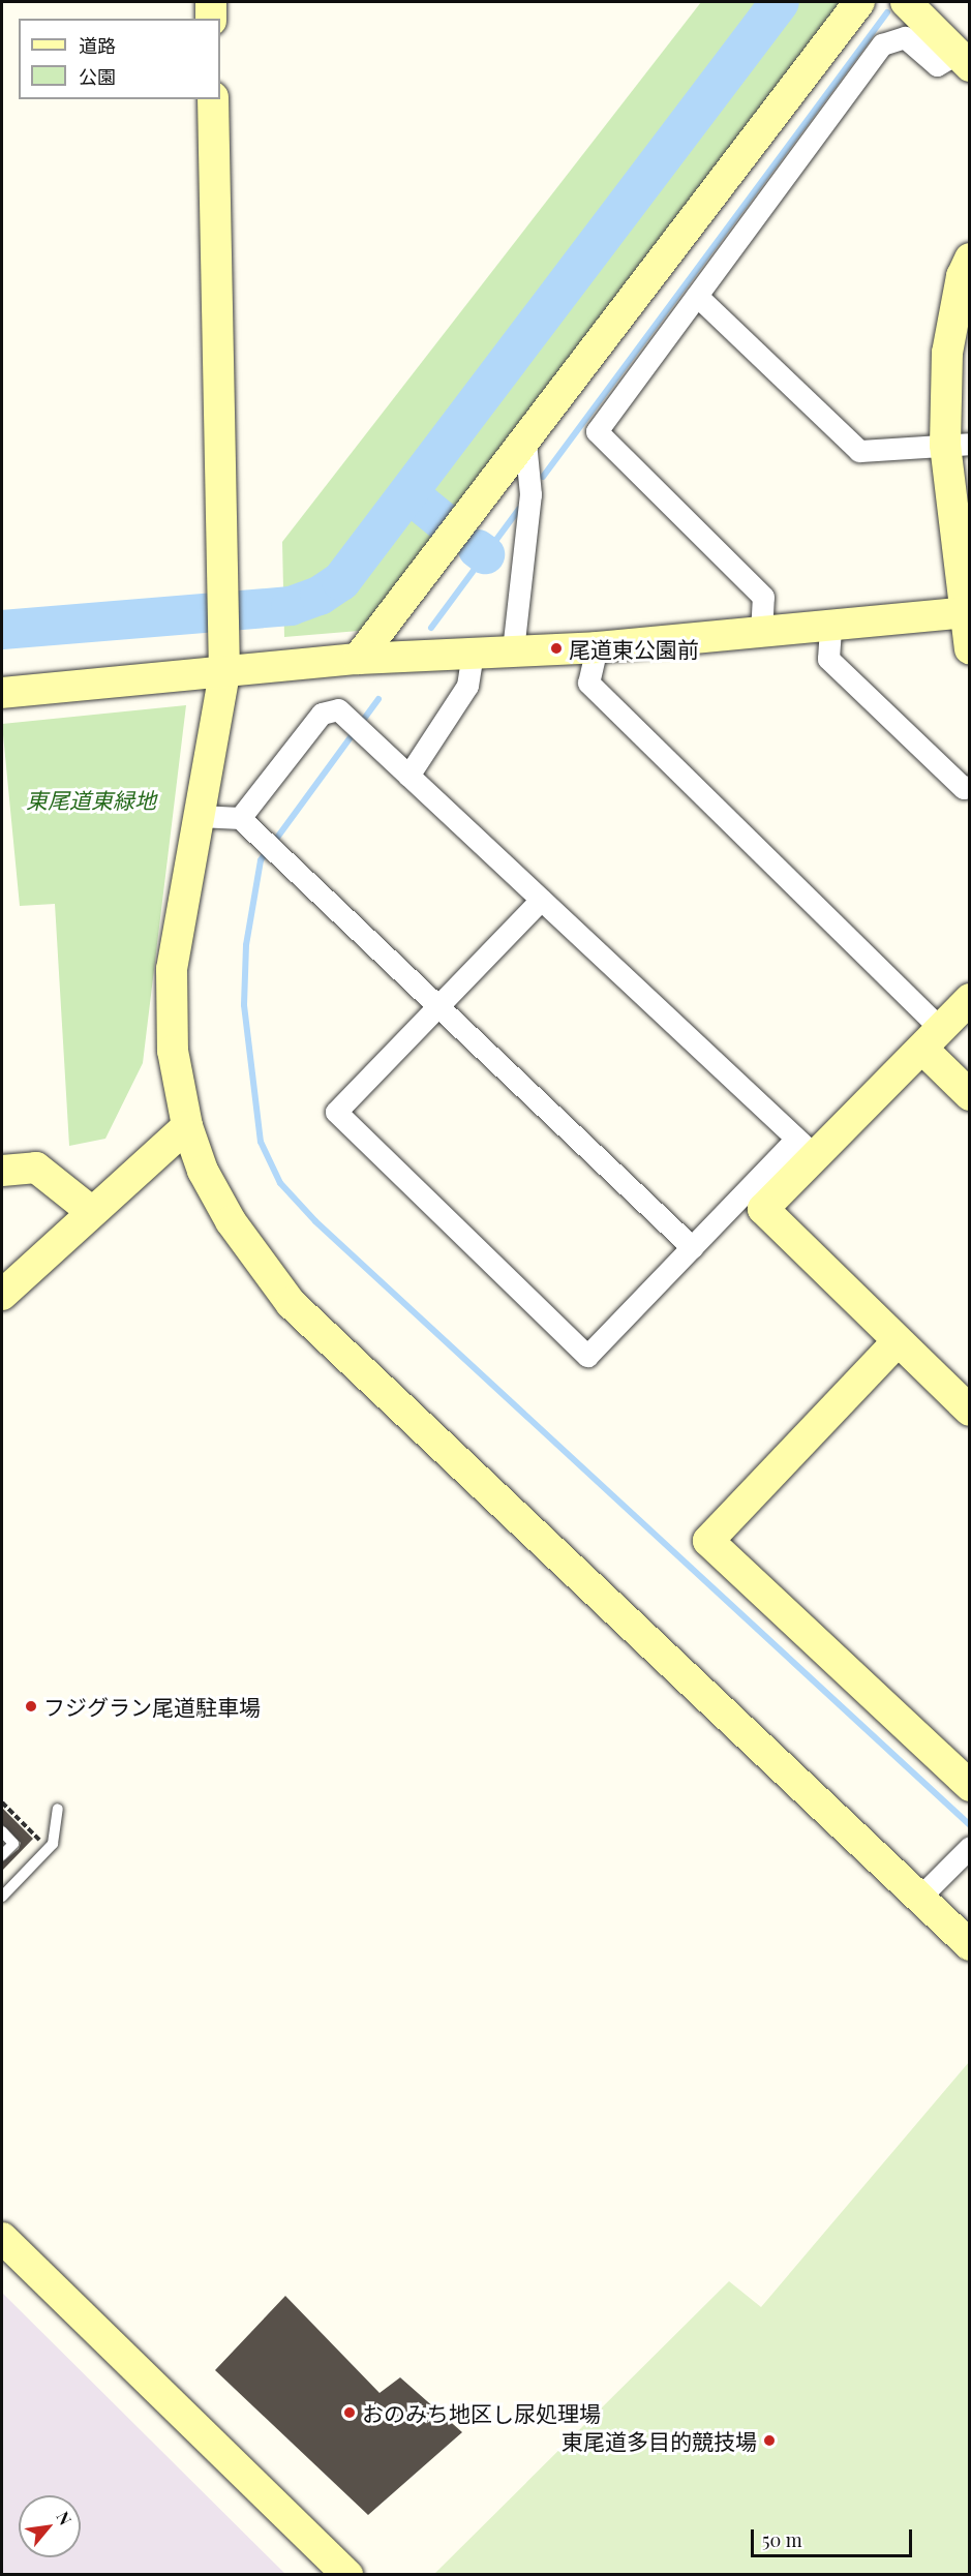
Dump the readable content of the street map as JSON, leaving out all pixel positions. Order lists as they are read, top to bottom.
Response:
{
  "parks": ["東尾道東緑地"],
  "places": [
    "尾道東公園前",
    "フジグラン尾道駐車場",
    "おのみち地区し尿処理場",
    "東尾道多目的競技場"
  ],
  "legend": ["道路", "公園"],
  "scale_bar": "50 m",
  "north": "top right"
}
